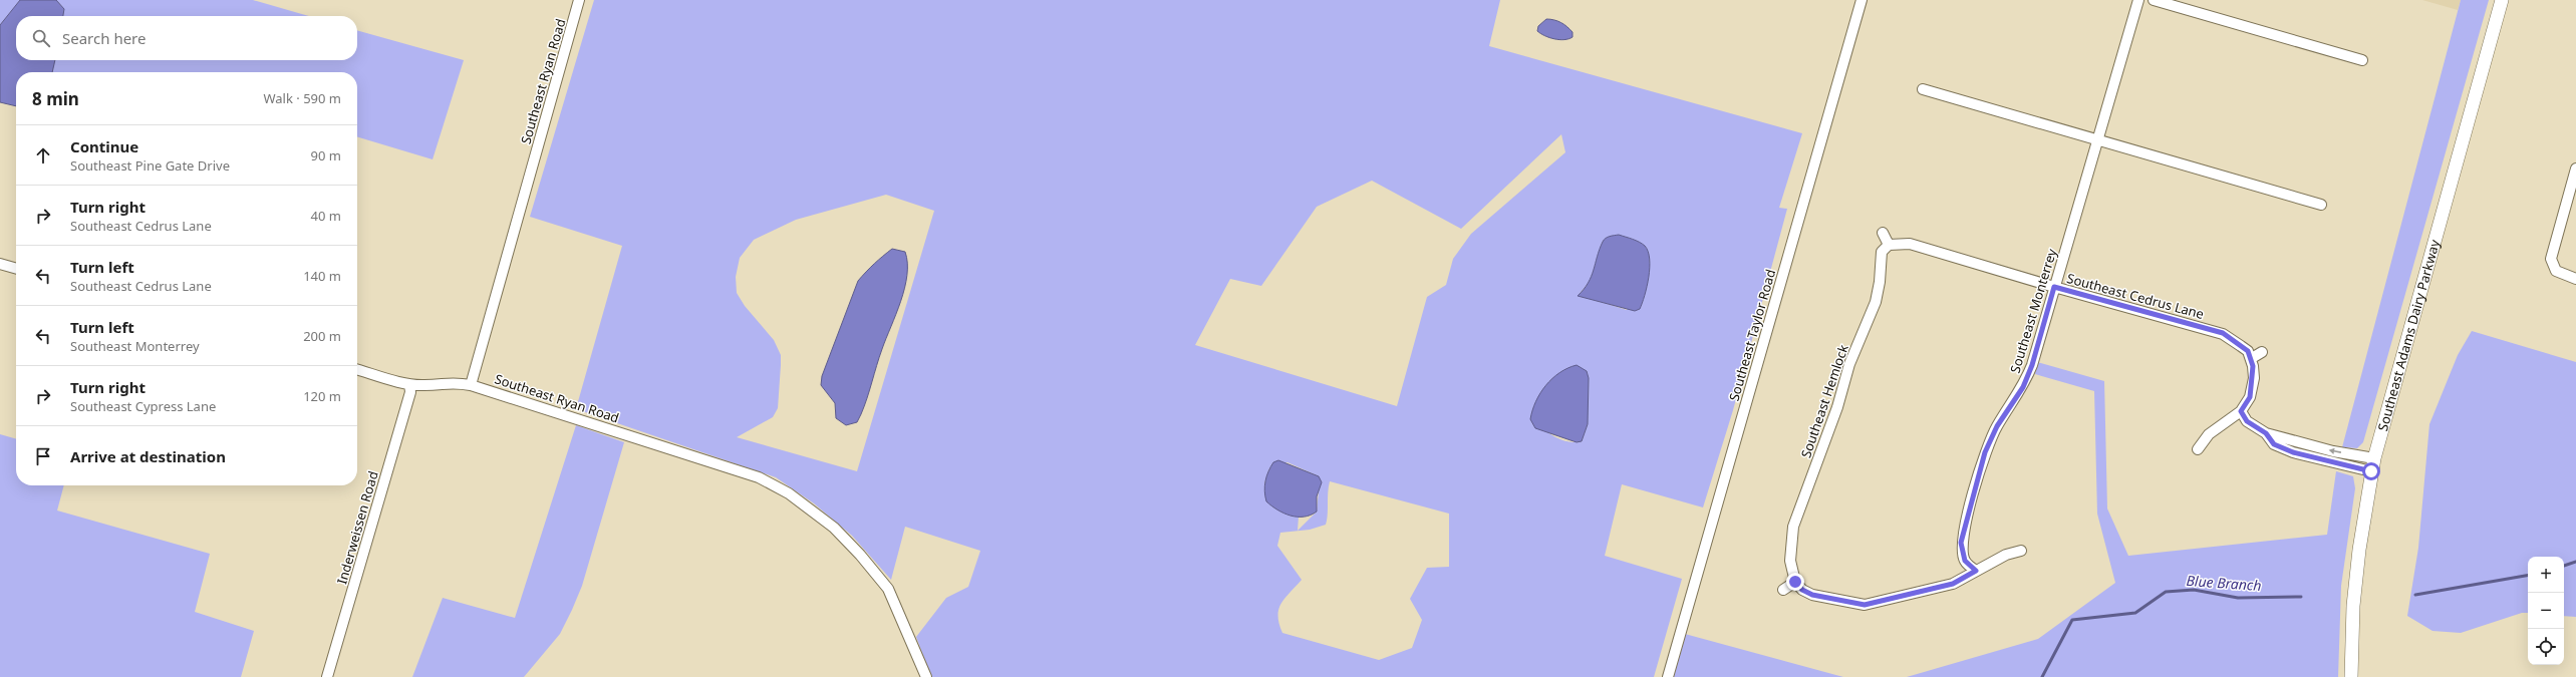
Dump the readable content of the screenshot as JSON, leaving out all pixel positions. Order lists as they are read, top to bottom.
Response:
{
  "streets": {
    "main road": ["Southeast Adams Dairy Parkway"],
    "street": [
      "Southeast Ryan Road",
      "Southeast Cedrus Lane",
      "Southeast Monterrey",
      "Southeast Taylor Road",
      "Southeast Hemlock",
      "Inderweissen Road"
    ]
  },
  "crossings": [
    ["Southeast Cedrus Lane", "Southeast Monterrey"],
    ["Southeast Cedrus Lane", "Southeast Hemlock"]
  ],
  "water": ["Blue Branch"],
  "page": {
    "search": "Search here",
    "heading": ["8 min", "Walk · 590 m"],
    "list": [
      ["Continue", "Southeast Pine Gate Drive", "90 m"],
      ["Turn right", "Southeast Cedrus Lane", "40 m"],
      ["Turn left", "Southeast Cedrus Lane", "140 m"],
      ["Turn left", "Southeast Monterrey", "200 m"],
      ["Turn right", "Southeast Cypress Lane", "120 m"],
      "Arrive at destination"
    ],
    "map_buttons": ["+", "−"]
  }
}
